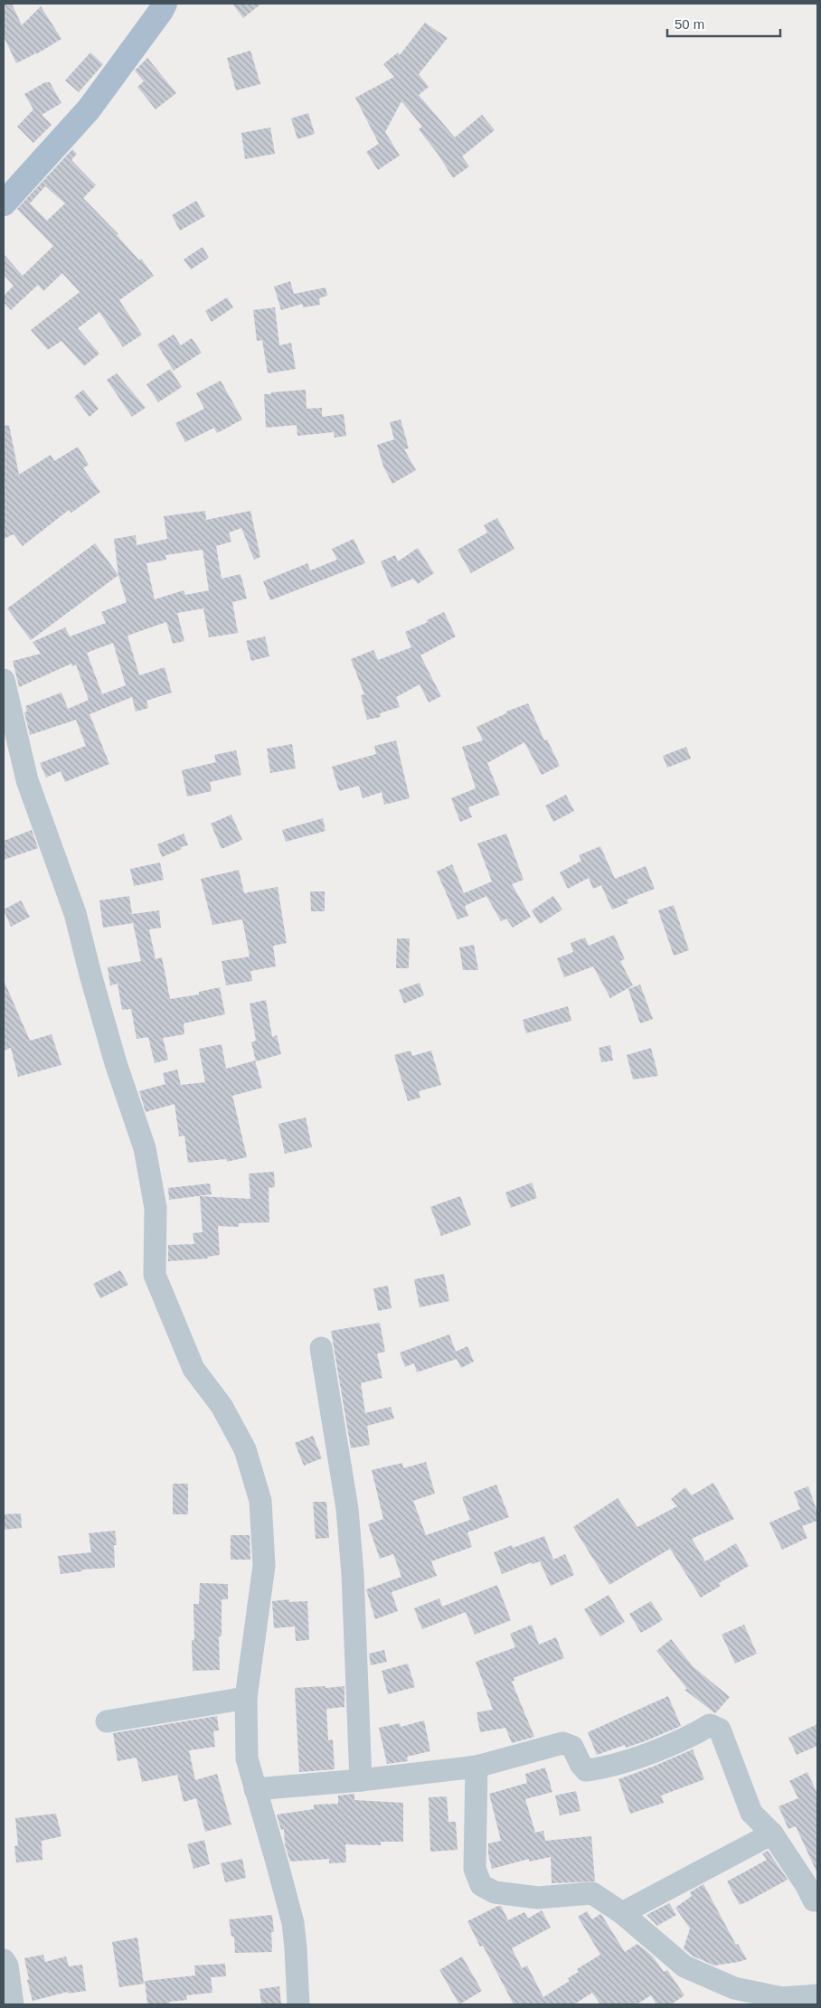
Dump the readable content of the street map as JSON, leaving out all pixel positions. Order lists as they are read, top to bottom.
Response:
{
  "scale_bar": "50 m"
}
